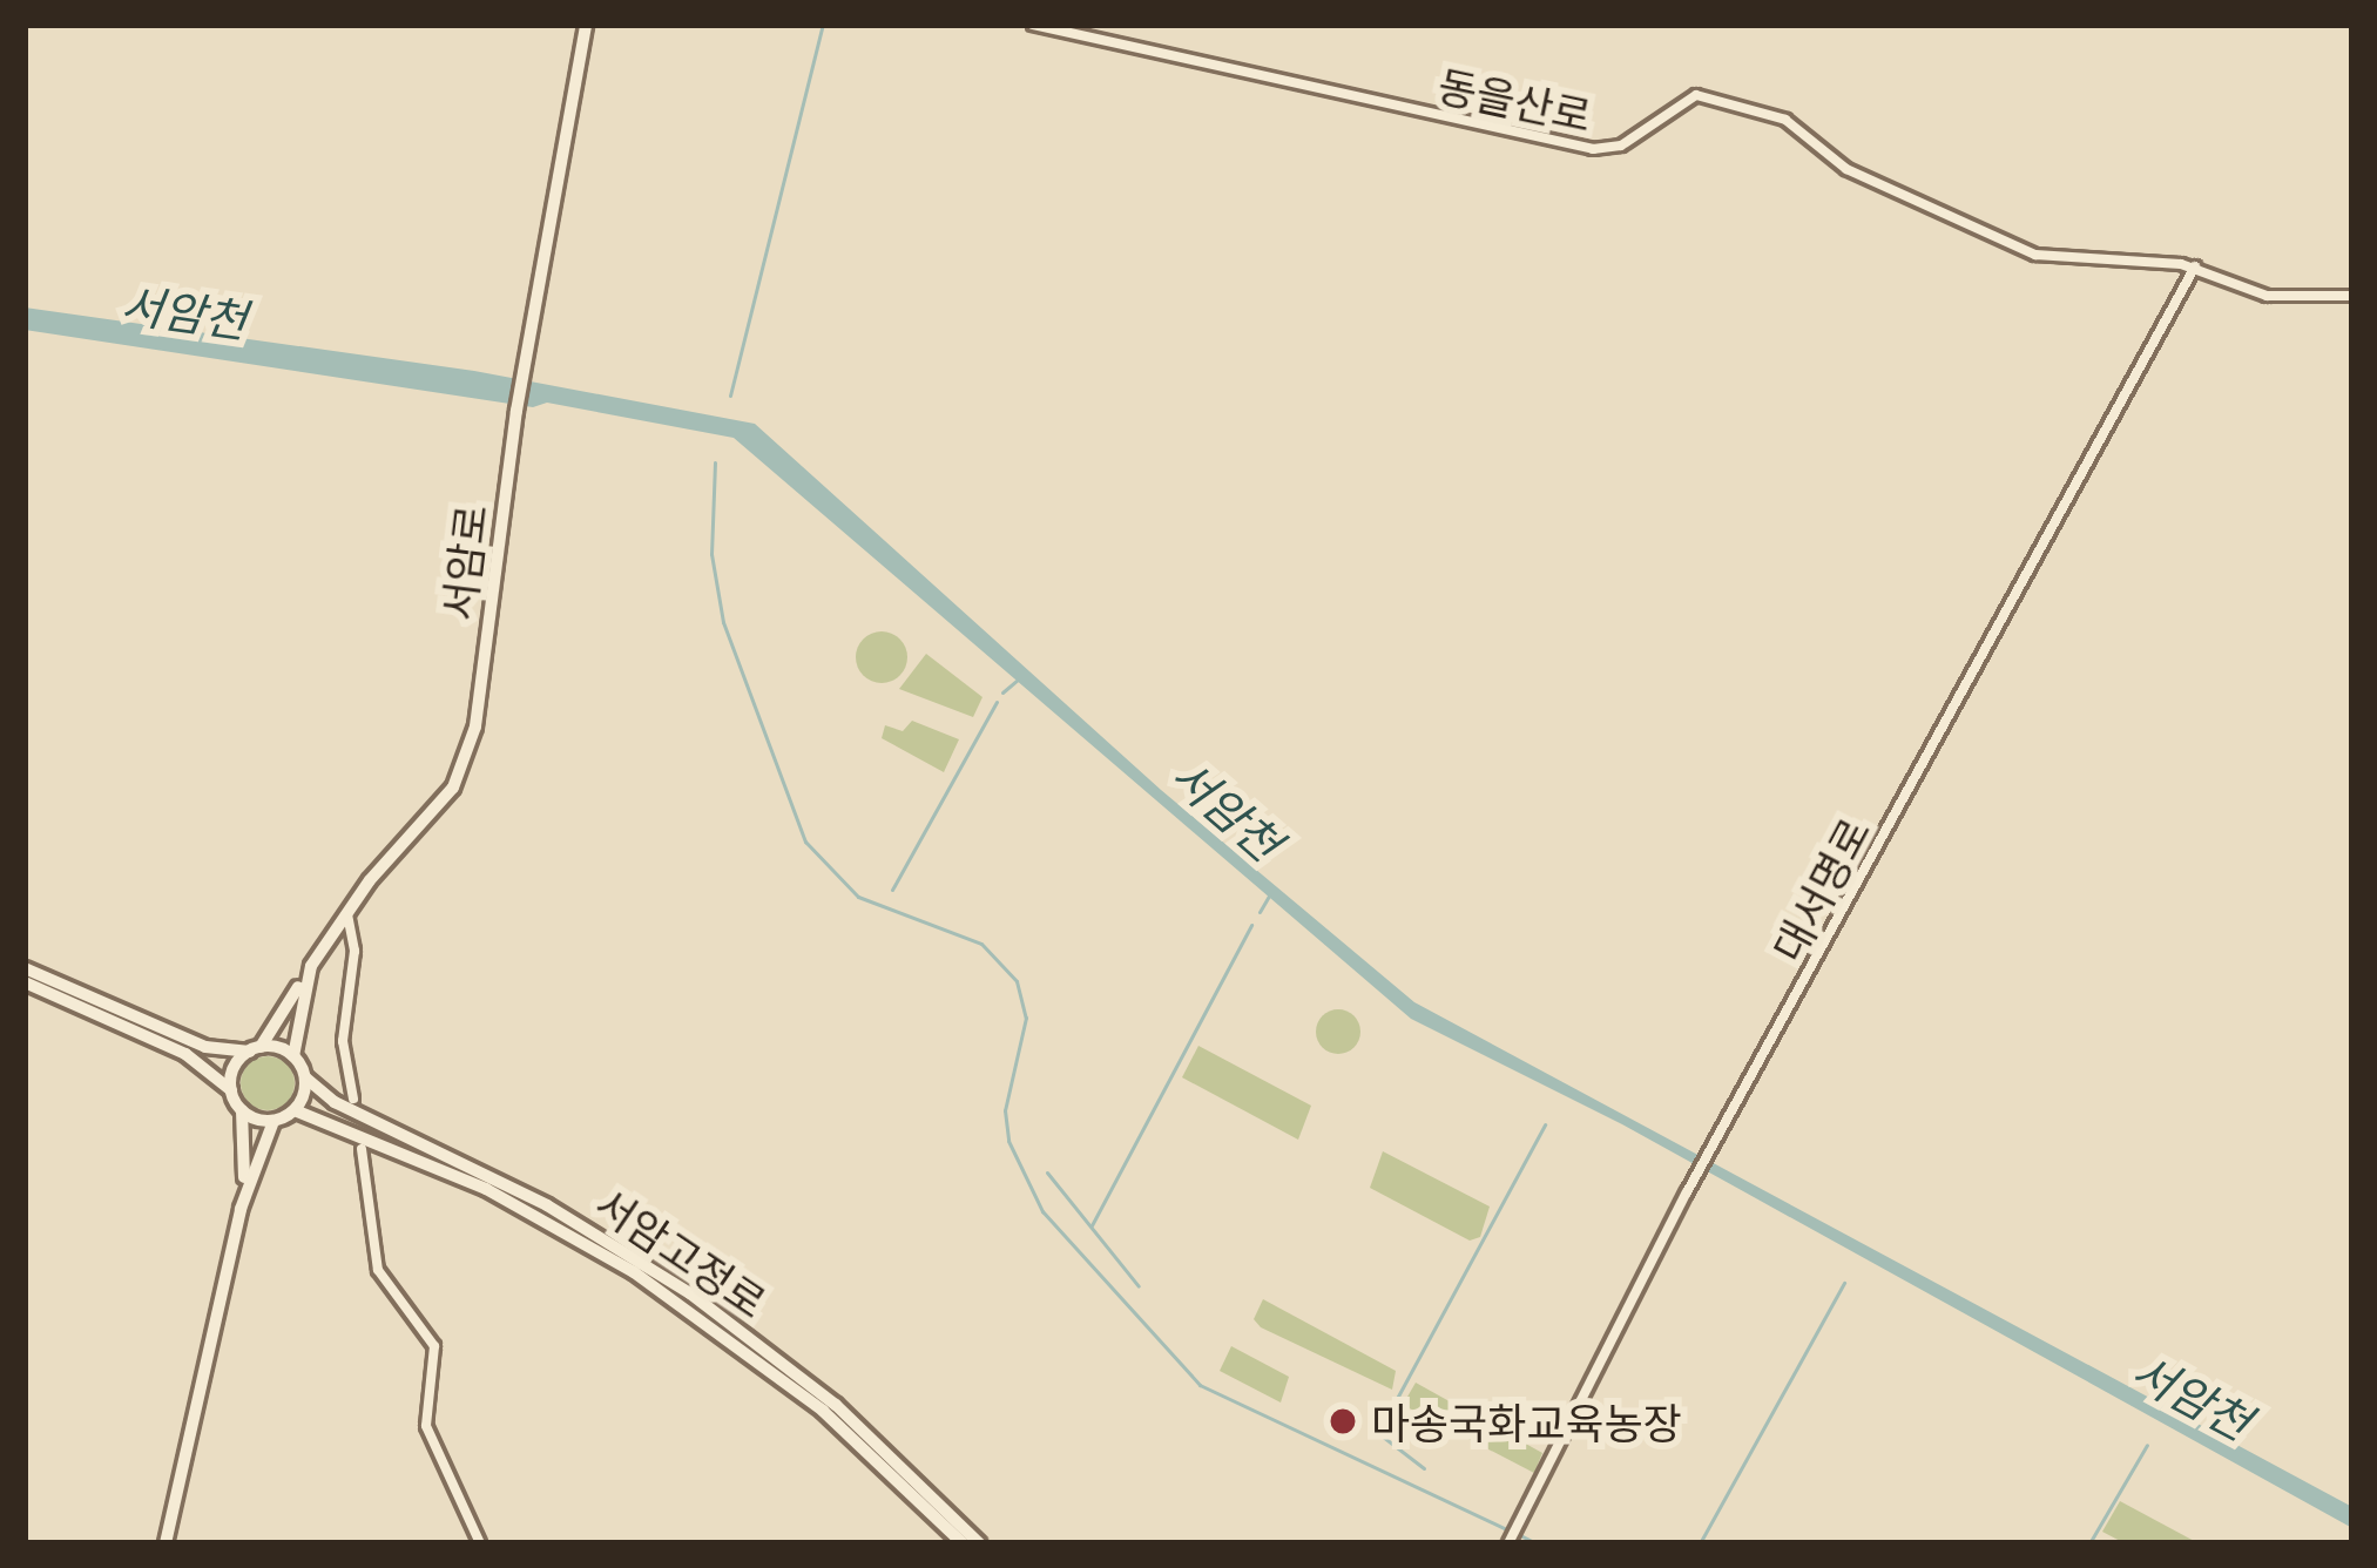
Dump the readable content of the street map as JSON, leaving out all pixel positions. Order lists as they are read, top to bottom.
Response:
{
  "streets": {
    "main road": ["서암로", "서암고정로"],
    "street": ["동을산로", "대서명로"]
  },
  "crossings": [
    ["동을산로", "대서명로"],
    ["서암로", "서암고정로"]
  ],
  "water": ["서암천"],
  "places": ["마송국화교육농장"]
}
